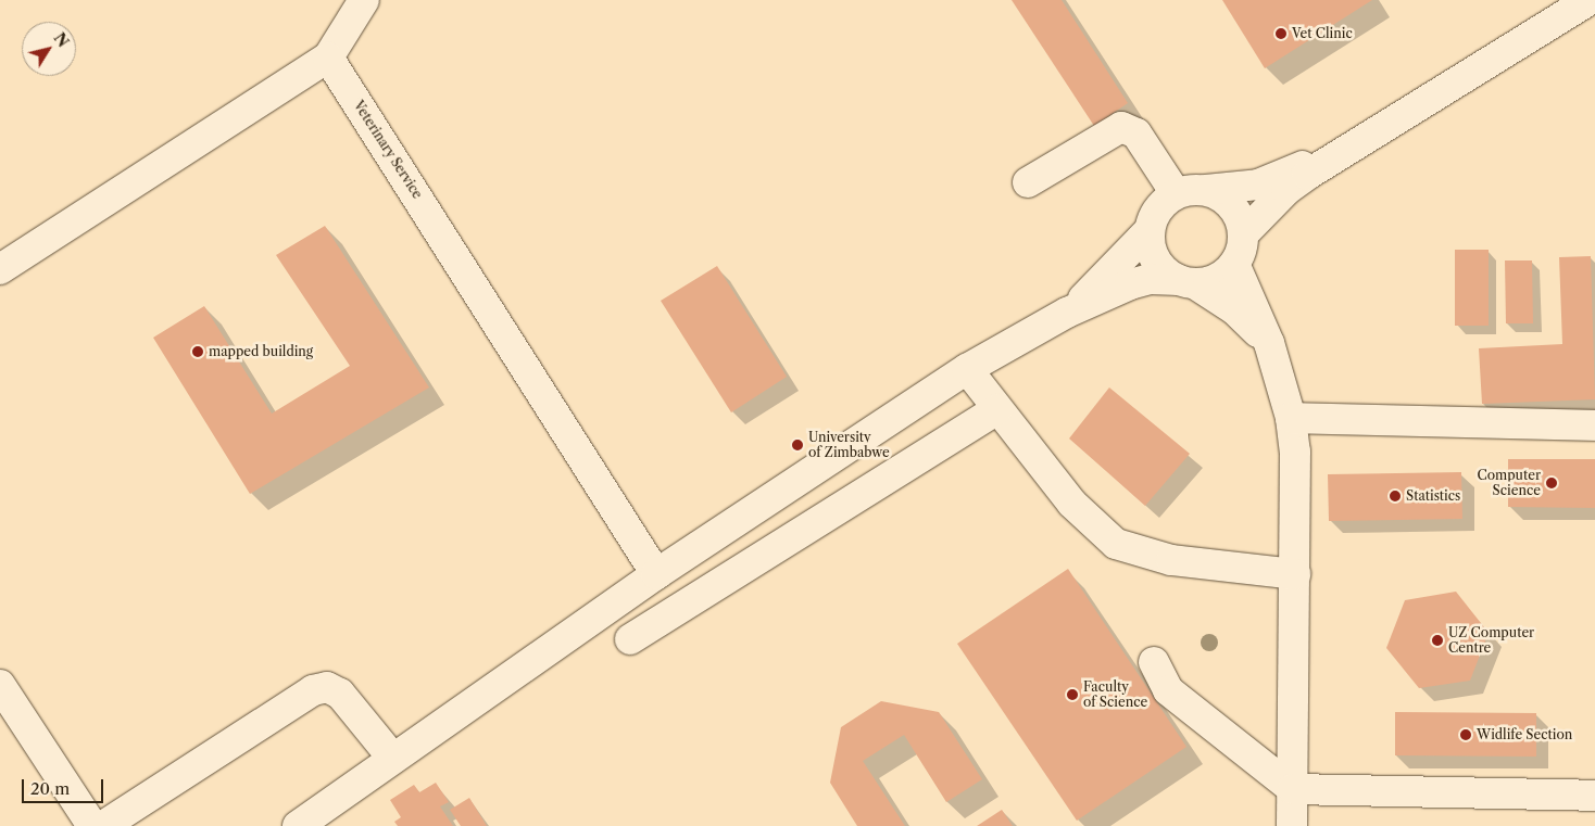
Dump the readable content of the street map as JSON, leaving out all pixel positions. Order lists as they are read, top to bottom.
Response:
{
  "streets": {
    "street": ["Veterinary Service"]
  },
  "places": [
    "Vet Clinic",
    "mapped building",
    "University of Zimbabwe",
    "Computer Science",
    "Statistics",
    "UZ Computer Centre",
    "Faculty of Science",
    "Widlife Section"
  ],
  "scale_bar": "20 m",
  "north": "top right"
}
